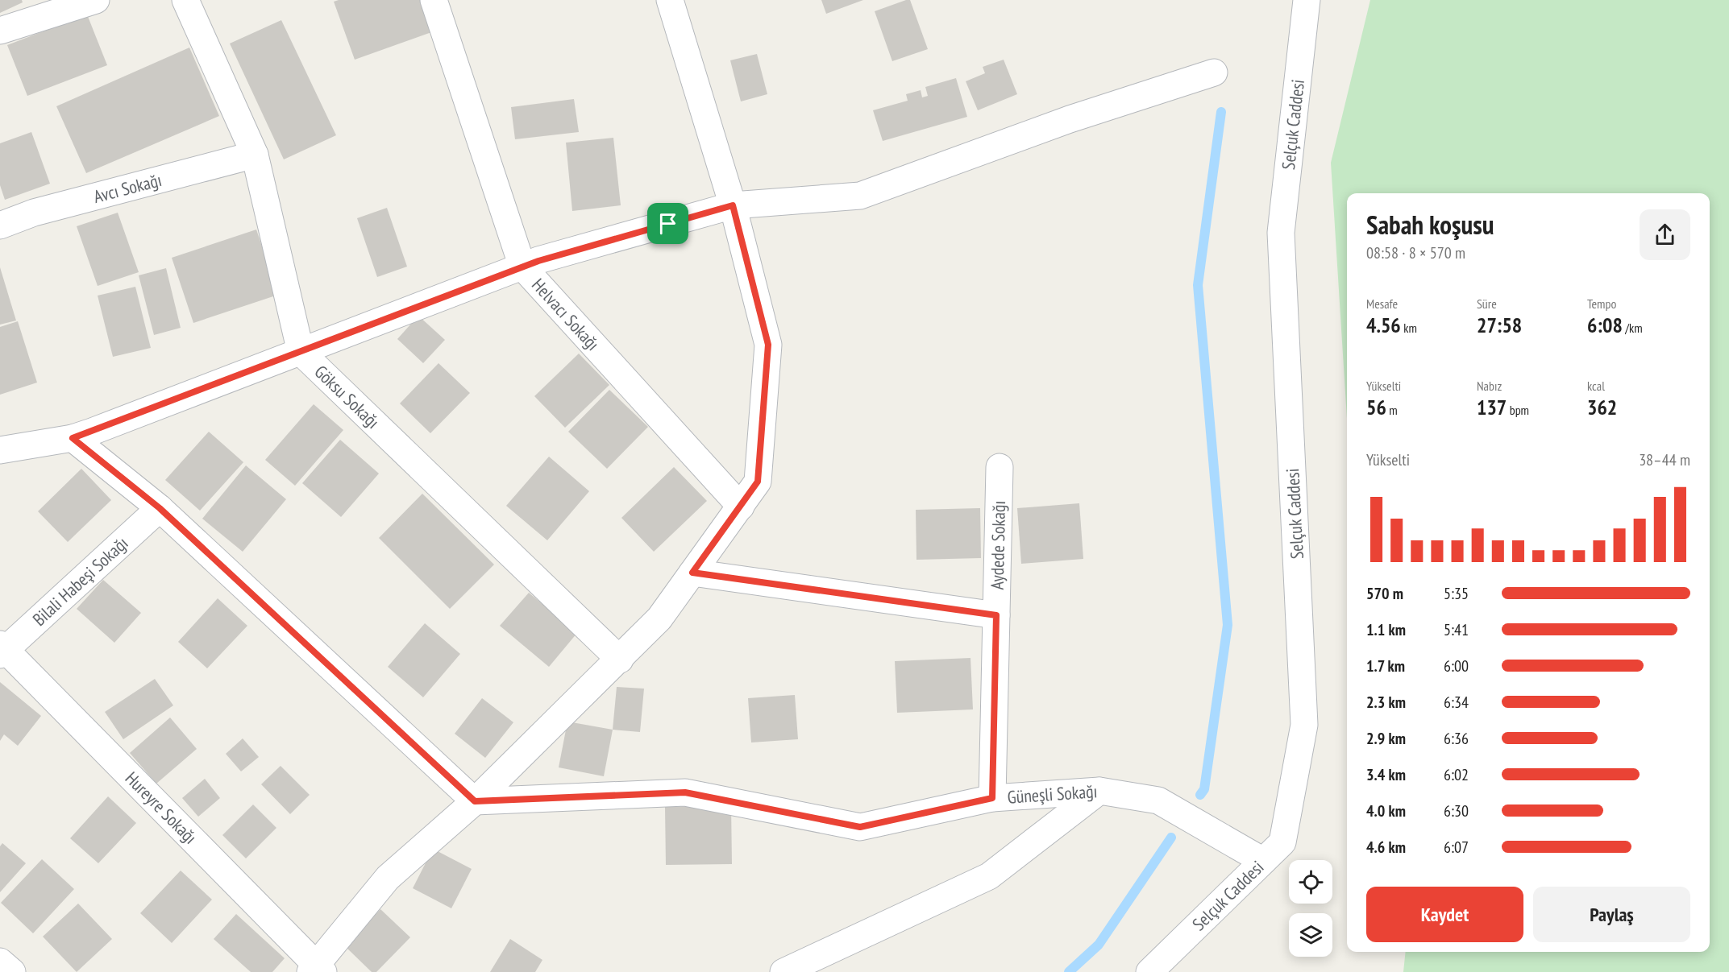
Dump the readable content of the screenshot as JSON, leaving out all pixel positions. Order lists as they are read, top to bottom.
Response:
{
  "streets": {
    "street": [
      "Selçuk Caddesi",
      "Avcı Sokağı",
      "Helvacı Sokağı",
      "Göksu Sokağı",
      "Aydede Sokağı",
      "Bilali Habeşi Sokağı",
      "Güneşli Sokağı",
      "Hureyre Sokağı"
    ]
  },
  "crossings": [
    ["Selçuk Caddesi", "Güneşli Sokağı"],
    ["Avcı Sokağı", "Göksu Sokağı"],
    ["Aydede Sokağı", "Güneşli Sokağı"],
    ["Bilali Habeşi Sokağı", "Hureyre Sokağı"]
  ],
  "page": {
    "heading": ["Sabah koşusu", "08:58 · 8 × 570 m"],
    "stats": [
      ["Mesafe", "4.56 km"],
      ["Süre", "27:58"],
      ["Tempo", "6:08 /km"],
      ["Yükselti", "56 m"],
      ["Nabız", "137 bpm"],
      ["kcal", "362"]
    ],
    "chart": ["Yükselti", "38–44 m"],
    "list": [
      {
        "name": "570 m",
        "note": "5:35"
      },
      {
        "name": "1.1 km",
        "note": "5:41"
      },
      {
        "name": "1.7 km",
        "note": "6:00"
      },
      {
        "name": "2.3 km",
        "note": "6:34"
      },
      {
        "name": "2.9 km",
        "note": "6:36"
      },
      {
        "name": "3.4 km",
        "note": "6:02"
      },
      {
        "name": "4.0 km",
        "note": "6:30"
      },
      {
        "name": "4.6 km",
        "note": "6:07"
      }
    ],
    "buttons": ["Kaydet", "Paylaş"]
  }
}
